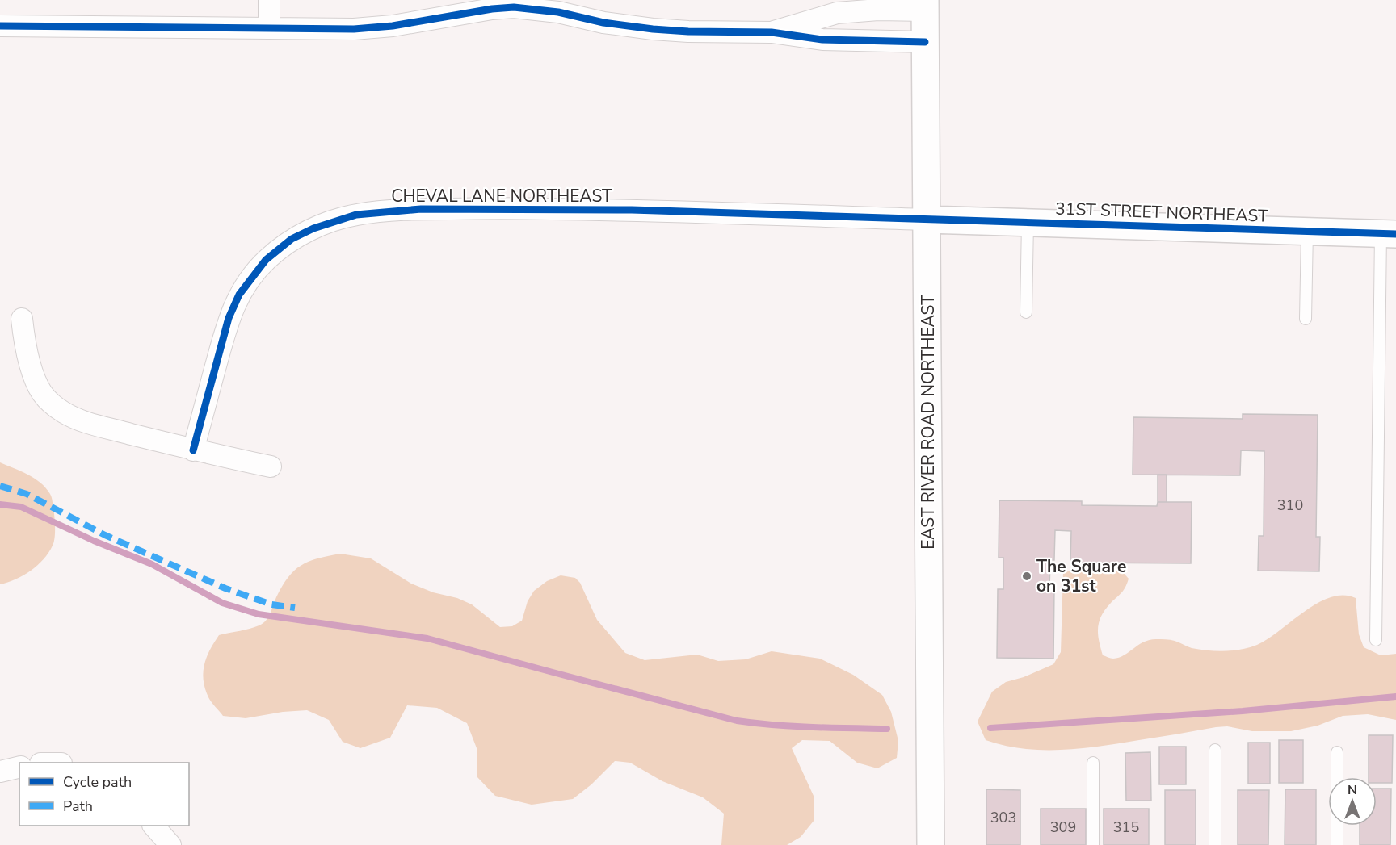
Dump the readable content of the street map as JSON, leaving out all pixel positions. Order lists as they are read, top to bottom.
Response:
{
  "streets": {
    "street": ["CHEVAL LANE NORTHEAST", "31ST STREET NORTHEAST", "EAST RIVER ROAD NORTHEAST"]
  },
  "crossings": [
    ["CHEVAL LANE NORTHEAST", "31ST STREET NORTHEAST"],
    ["CHEVAL LANE NORTHEAST", "EAST RIVER ROAD NORTHEAST"],
    ["31ST STREET NORTHEAST", "EAST RIVER ROAD NORTHEAST"]
  ],
  "places": ["The Square on 31st"],
  "house_numbers": [
    "310",
    "303",
    "309",
    "315"
  ],
  "legend": ["Cycle path", "Path"],
  "north": "top"
}
